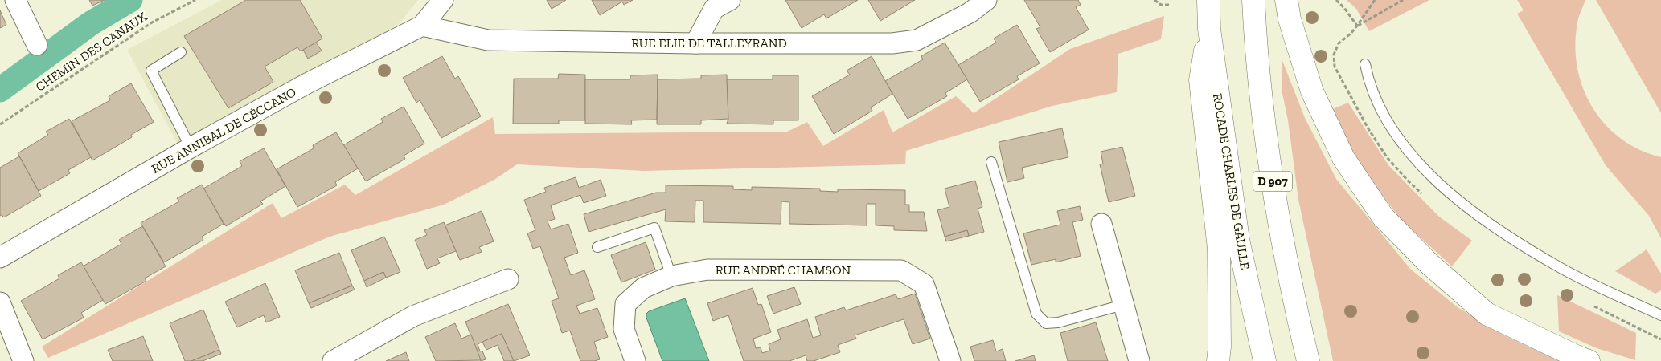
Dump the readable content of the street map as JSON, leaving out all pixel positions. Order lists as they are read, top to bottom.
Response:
{
  "streets": {
    "highway": ["ROCADE CHARLES DE GAULLE", "D 907"],
    "street": ["RUE ELIE DE TALLEYRAND", "RUE ANNIBAL DE CÉCCANO", "RUE ANDRÉ CHAMSON"],
    "path": ["CHEMIN DES CANAUX"]
  },
  "crossings": [
    ["RUE ELIE DE TALLEYRAND", "RUE ANNIBAL DE CÉCCANO"]
  ]
}
